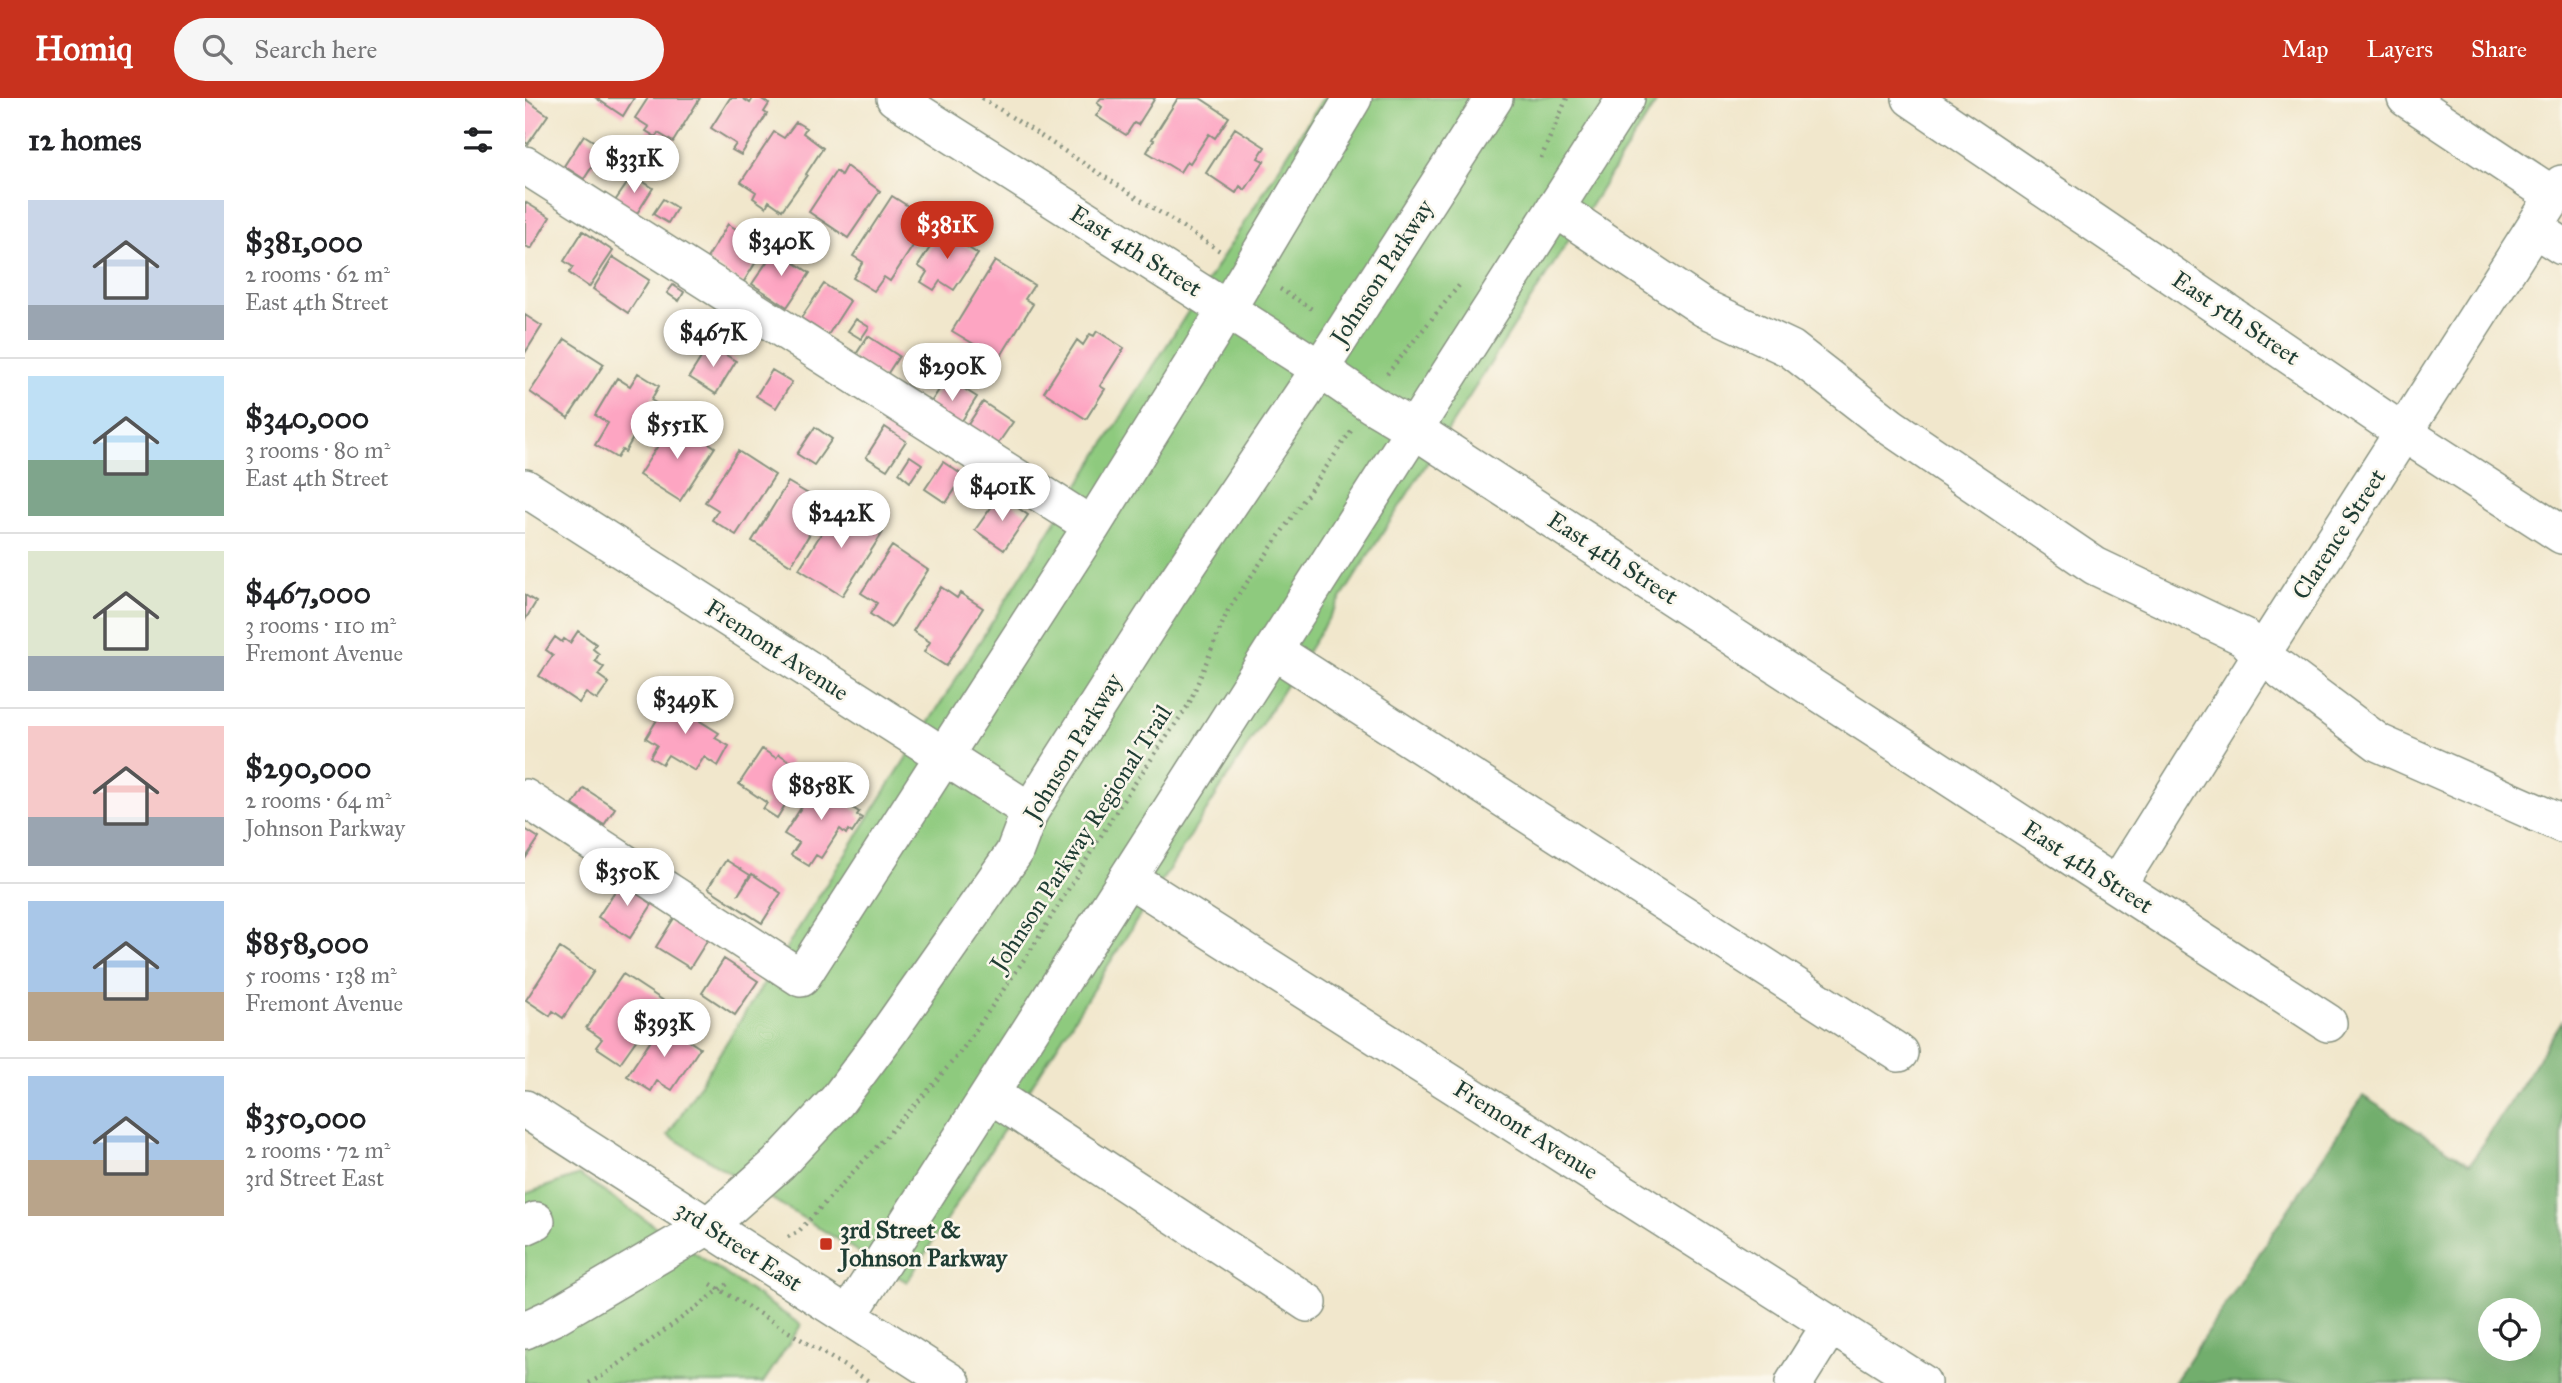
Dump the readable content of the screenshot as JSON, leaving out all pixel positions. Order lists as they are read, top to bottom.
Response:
{
  "streets": {
    "street": [
      "East 4th Street",
      "Johnson Parkway",
      "East 5th Street",
      "Clarence Street",
      "Fremont Avenue",
      "3rd Street East"
    ],
    "path": ["Johnson Parkway Regional Trail"]
  },
  "crossings": [
    ["East 4th Street", "Johnson Parkway"],
    ["East 4th Street", "Clarence Street"],
    ["Johnson Parkway", "Fremont Avenue"],
    ["Johnson Parkway", "3rd Street East"],
    ["East 5th Street", "Clarence Street"]
  ],
  "places": {
    "transit": ["3rd Street & Johnson Parkway"]
  },
  "page": {
    "header": "Homiq",
    "search": "Search here",
    "nav": ["Map", "Layers", "Share"],
    "heading": "12 homes",
    "price": [
      "$331K",
      "$381K",
      "$340K",
      "$467K",
      "$290K",
      "$551K",
      "$401K",
      "$242K",
      "$349K",
      "$858K",
      "$350K",
      "$393K"
    ],
    "list": [
      {
        "name": "$381,000",
        "note": "2 rooms · 62 m² · East 4th Street"
      },
      {
        "name": "$340,000",
        "note": "3 rooms · 80 m² · East 4th Street"
      },
      {
        "name": "$467,000",
        "note": "3 rooms · 110 m² · Fremont Avenue"
      },
      {
        "name": "$290,000",
        "note": "2 rooms · 64 m² · Johnson Parkway"
      },
      {
        "name": "$858,000",
        "note": "5 rooms · 138 m² · Fremont Avenue"
      },
      {
        "name": "$350,000",
        "note": "2 rooms · 72 m² · 3rd Street East"
      }
    ]
  }
}
